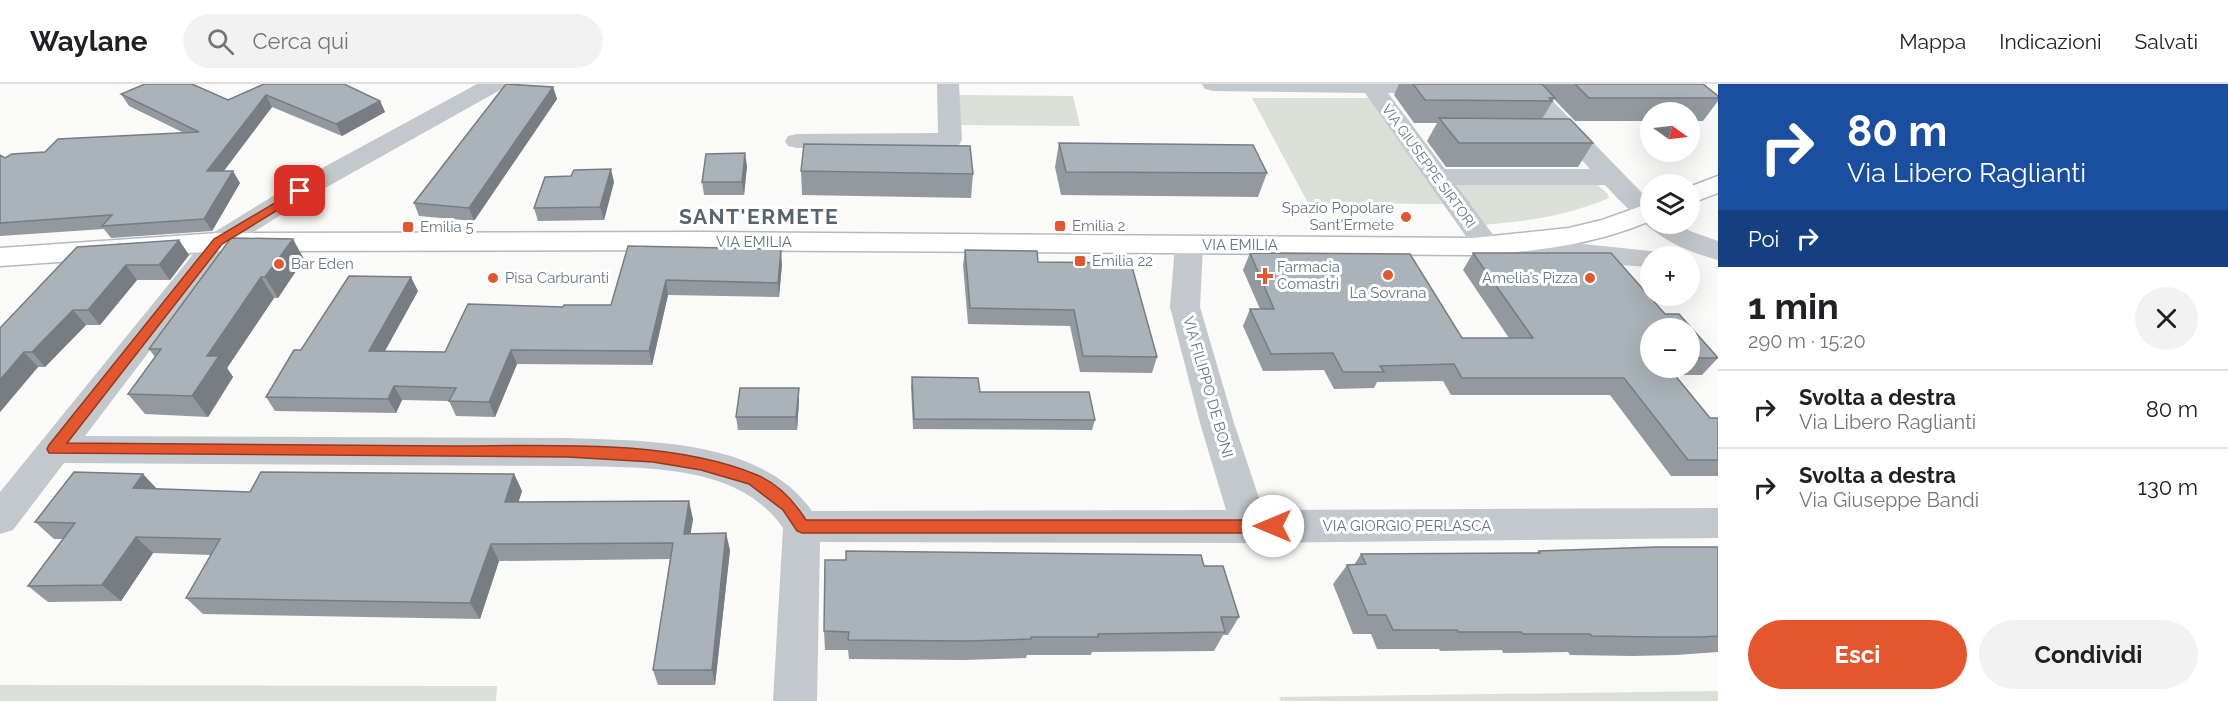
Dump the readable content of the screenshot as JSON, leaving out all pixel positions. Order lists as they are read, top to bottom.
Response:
{
  "streets": {
    "main road": ["VIA EMILIA"],
    "street": ["VIA GIUSEPPE SIRTORI", "VIA FILIPPO DE BONI", "VIA GIORGIO PERLASCA"]
  },
  "crossings": [
    ["VIA GIUSEPPE SIRTORI", "VIA EMILIA"],
    ["VIA EMILIA", "VIA FILIPPO DE BONI"],
    ["VIA FILIPPO DE BONI", "VIA GIORGIO PERLASCA"]
  ],
  "districts": ["SANT'ERMETE"],
  "places": {
    "other": [
      "Spazio Popolare Sant'Ermete",
      "Bar Eden",
      "La Sovrana",
      "Pisa Carburanti",
      "Amelia’s Pizza"
    ],
    "transit": ["Emilia 2", "Emilia 5", "Emilia 22"],
    "health": ["Farmacia Comastri"]
  },
  "north": "right",
  "page": {
    "header": "Waylane",
    "search": "Cerca qui",
    "nav": ["Mappa", "Indicazioni", "Salvati"],
    "turn": ["80 m", "Via Libero Raglianti"],
    "map_buttons": ["+", "−"],
    "then": "Poi",
    "heading": ["1 min", "290 m · 15:20"],
    "list": [
      {
        "name": "Svolta a destra",
        "note": "Via Libero Raglianti",
        "value": "80 m"
      },
      {
        "name": "Svolta a destra",
        "note": "Via Giuseppe Bandi",
        "value": "130 m"
      }
    ],
    "buttons": ["Esci", "Condividi"]
  }
}
